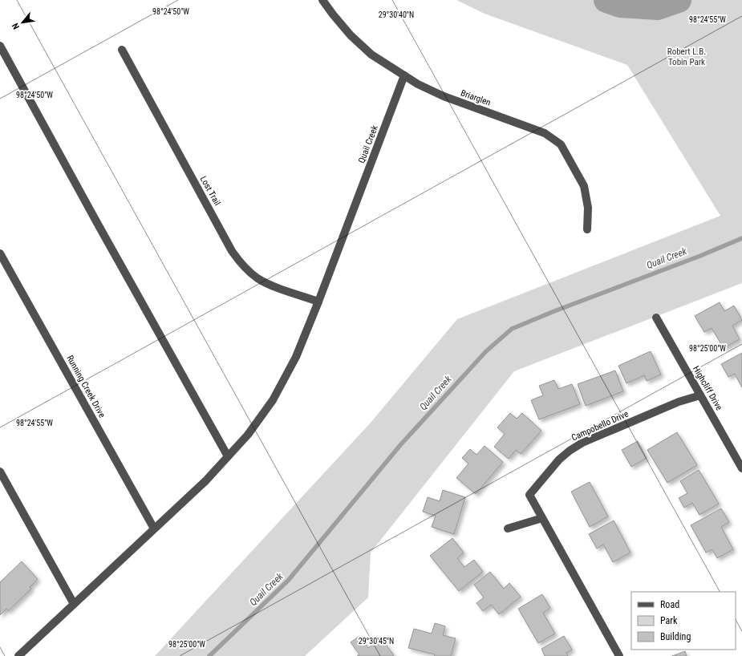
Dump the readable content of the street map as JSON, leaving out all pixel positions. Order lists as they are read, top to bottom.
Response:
{
  "streets": {
    "street": [
      "Briarglen",
      "Quail Creek",
      "Lost Trail",
      "Running Creek Drive",
      "Highcliff Drive",
      "Campobello Drive"
    ]
  },
  "crossings": [
    ["Briarglen", "Quail Creek"],
    ["Quail Creek", "Lost Trail"],
    ["Quail Creek", "Running Creek Drive"],
    ["Highcliff Drive", "Campobello Drive"]
  ],
  "water": ["Quail Creek"],
  "parks": ["Robert L.B. Tobin Park"],
  "legend": ["Road", "Park", "Building"],
  "north": "bottom left",
  "coordinates": [
    "98°24'50\"W",
    "29°30'40\"N",
    "98°24'55\"W",
    "98°25'00\"W",
    "29°30'45\"N"
  ]
}
